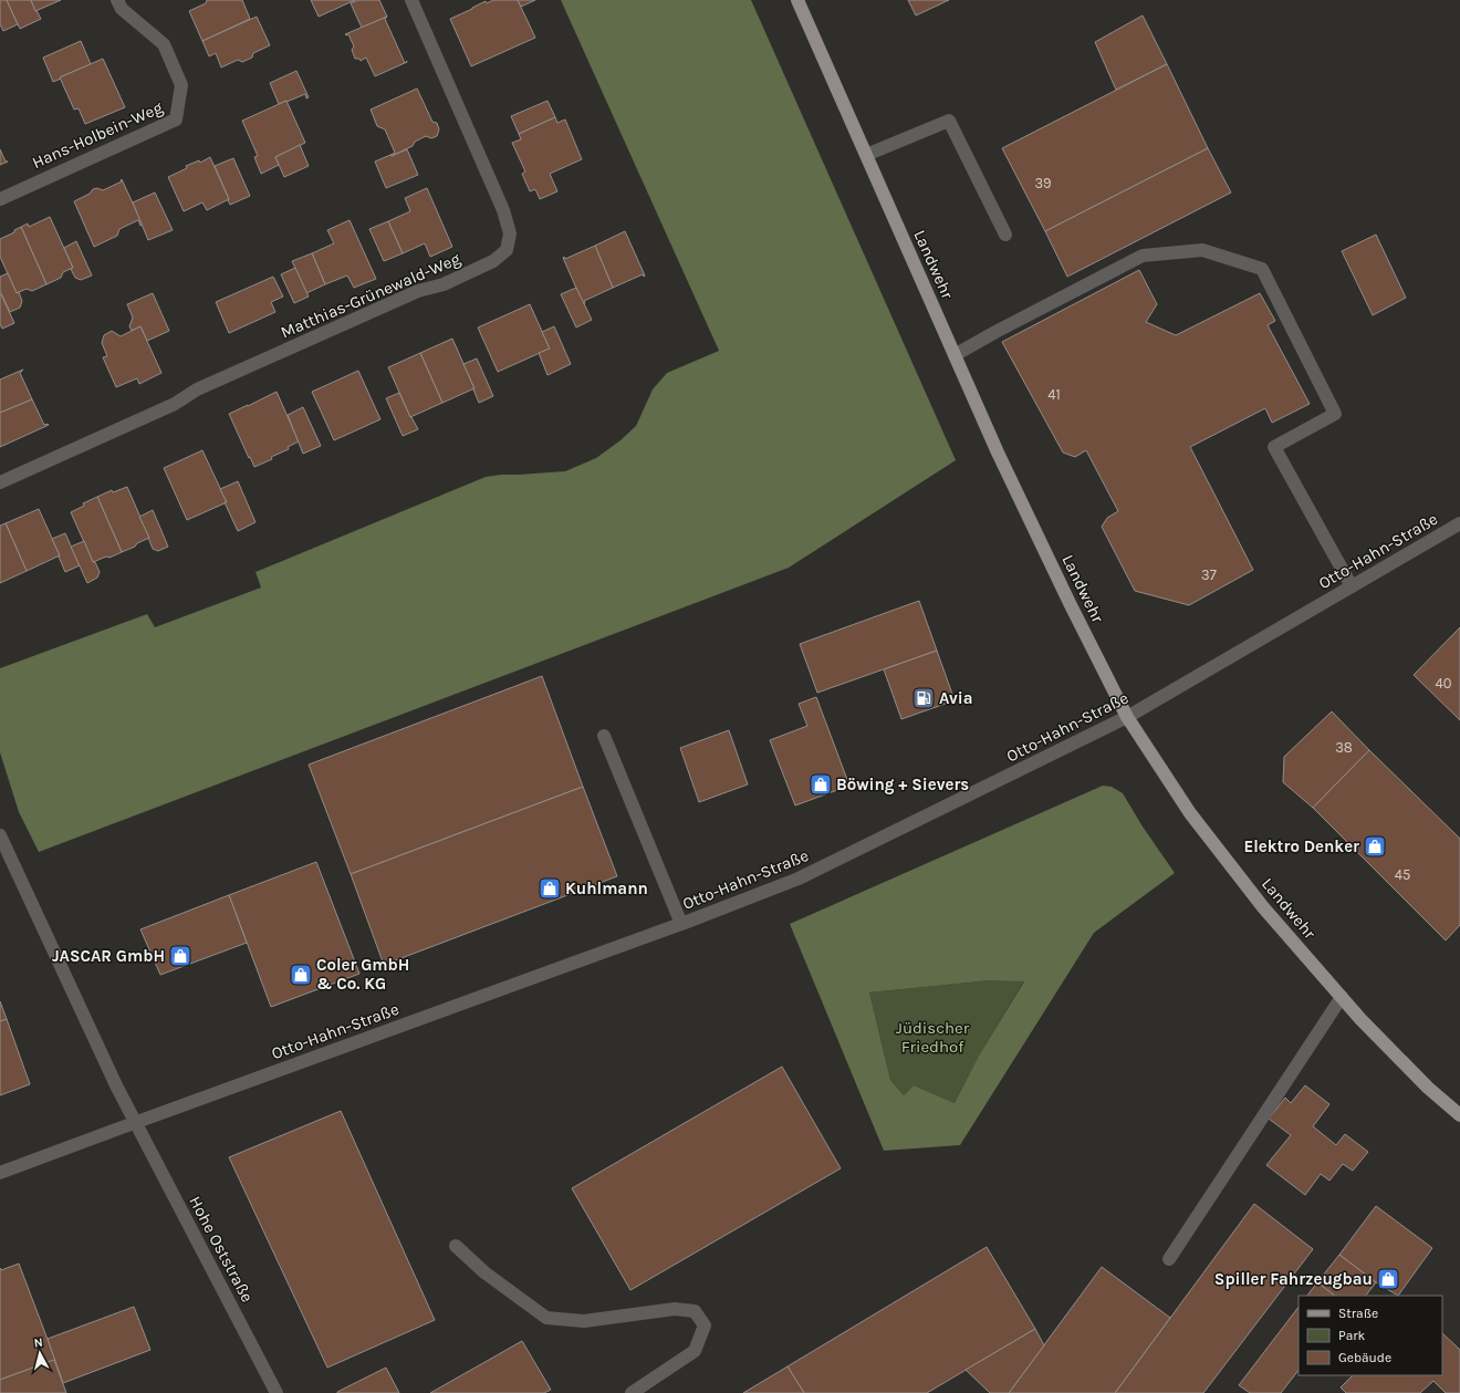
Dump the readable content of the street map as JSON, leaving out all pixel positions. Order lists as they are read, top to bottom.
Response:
{
  "streets": {
    "main road": ["Landwehr"],
    "street": [
      "Hans-Holbein-Weg",
      "Matthias-Grünewald-Weg",
      "Otto-Hahn-Straße",
      "Hohe Oststraße"
    ]
  },
  "crossings": [
    ["Landwehr", "Otto-Hahn-Straße"],
    ["Otto-Hahn-Straße", "Hohe Oststraße"]
  ],
  "parks": ["Jüdischer Friedhof"],
  "places": {
    "fuel station": ["Avia"],
    "shop": [
      "Böwing + Sievers",
      "Elektro Denker",
      "Kuhlmann",
      "JASCAR GmbH",
      "Coler GmbH & Co. KG",
      "Spiller Fahrzeugbau"
    ]
  },
  "house_numbers": [
    "39",
    "41",
    "37",
    "40",
    "38",
    "45"
  ],
  "legend": ["Straße", "Park", "Gebäude"],
  "north": "top"
}
